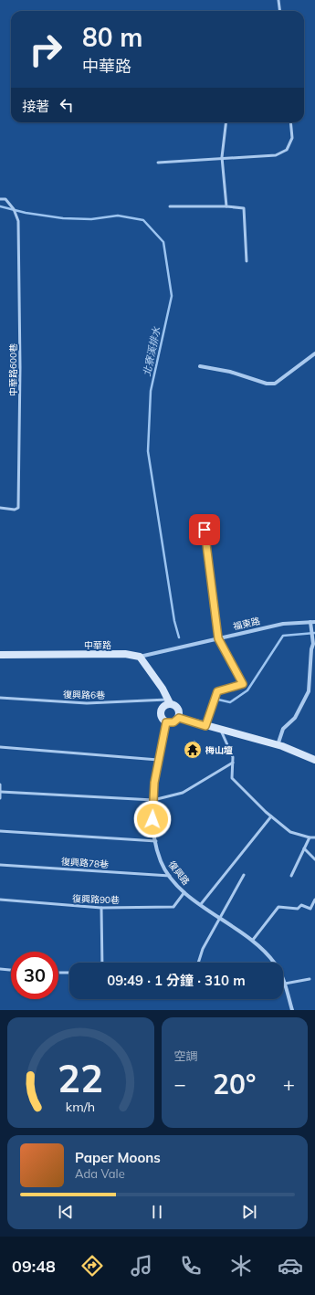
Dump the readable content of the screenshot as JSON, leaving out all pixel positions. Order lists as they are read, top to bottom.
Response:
{
  "streets": {
    "street": ["福東路", "中華路", "復興路"],
    "lane": [
      "中華路600巷",
      "復興路6巷",
      "復興路78巷",
      "復興路90巷"
    ]
  },
  "crossings": [
    ["福東路", "中華路"],
    ["復興路6巷", "復興路"],
    ["復興路78巷", "復興路"],
    ["復興路", "復興路90巷"]
  ],
  "water": ["北寮溪排水"],
  "places": {
    "temple": ["梅山壇"]
  },
  "page": {
    "turn": ["80 m", "中華路"],
    "then": "接著",
    "limit": "30",
    "trip": "09:49 · 1 分鐘 · 310 m",
    "tile": "空調",
    "heat": ["−", "20°", "+"],
    "song": ["Paper Moons", "Ada Vale"],
    "tabs": "09:48",
    "gauge": ["22", "km/h"]
  }
}
